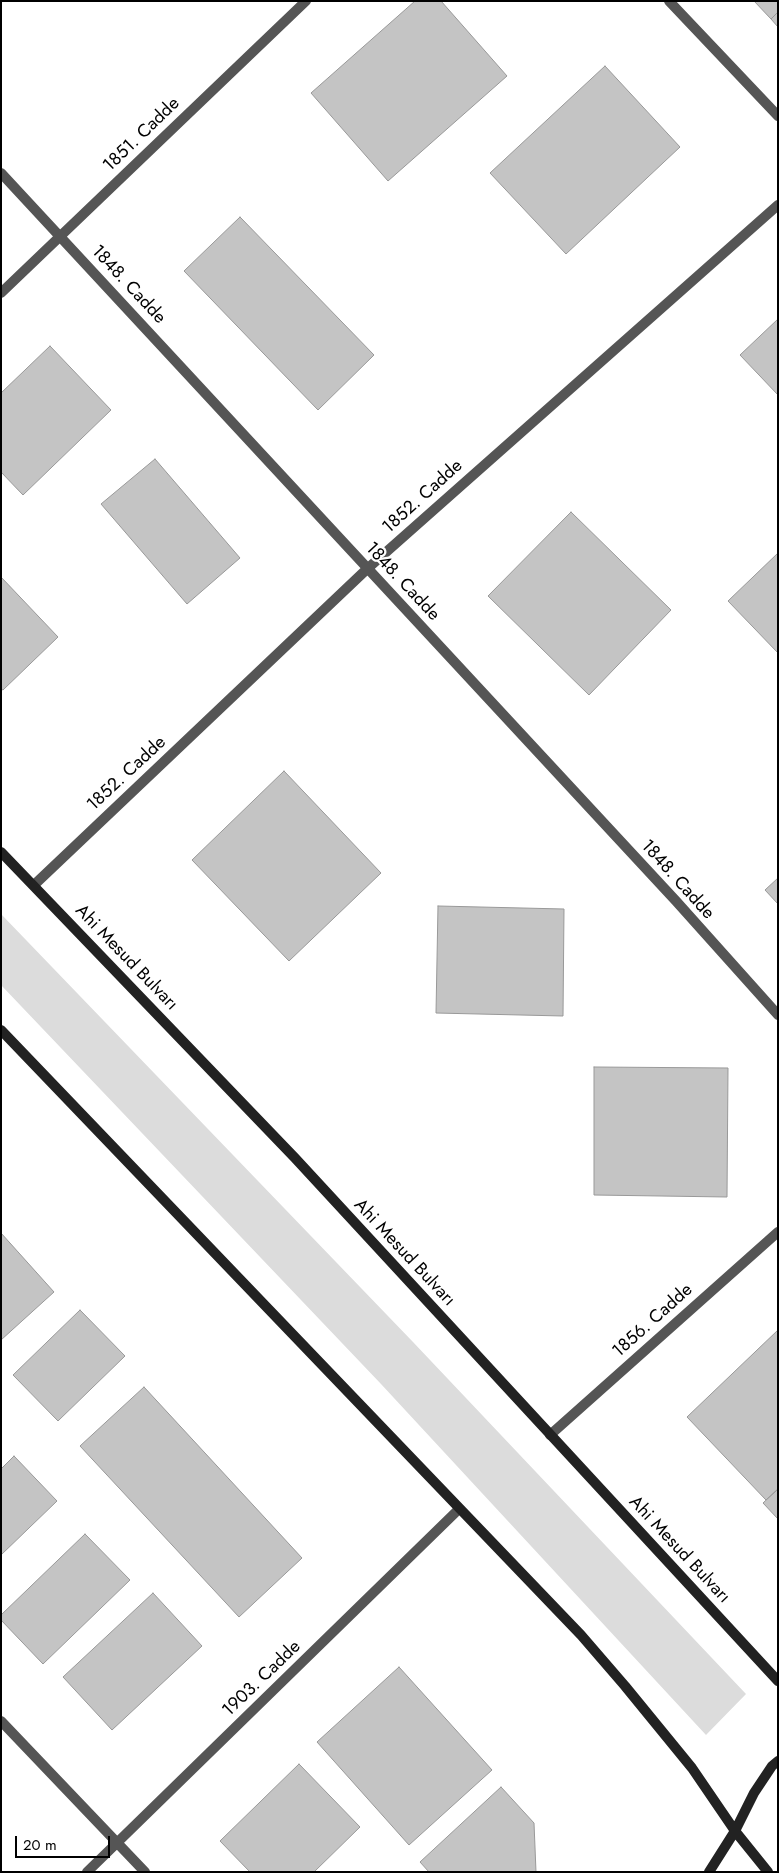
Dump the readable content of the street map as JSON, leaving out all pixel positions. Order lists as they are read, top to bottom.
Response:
{
  "streets": {
    "main road": ["Ahi Mesud Bulvarı"],
    "street": [
      "1851. Cadde",
      "1848. Cadde",
      "1852. Cadde",
      "1856. Cadde",
      "1903. Cadde"
    ]
  },
  "crossings": [
    ["1851. Cadde", "1848. Cadde"],
    ["1848. Cadde", "1852. Cadde"],
    ["1852. Cadde", "Ahi Mesud Bulvarı"],
    ["Ahi Mesud Bulvarı", "1856. Cadde"]
  ],
  "scale_bar": "20 m"
}
